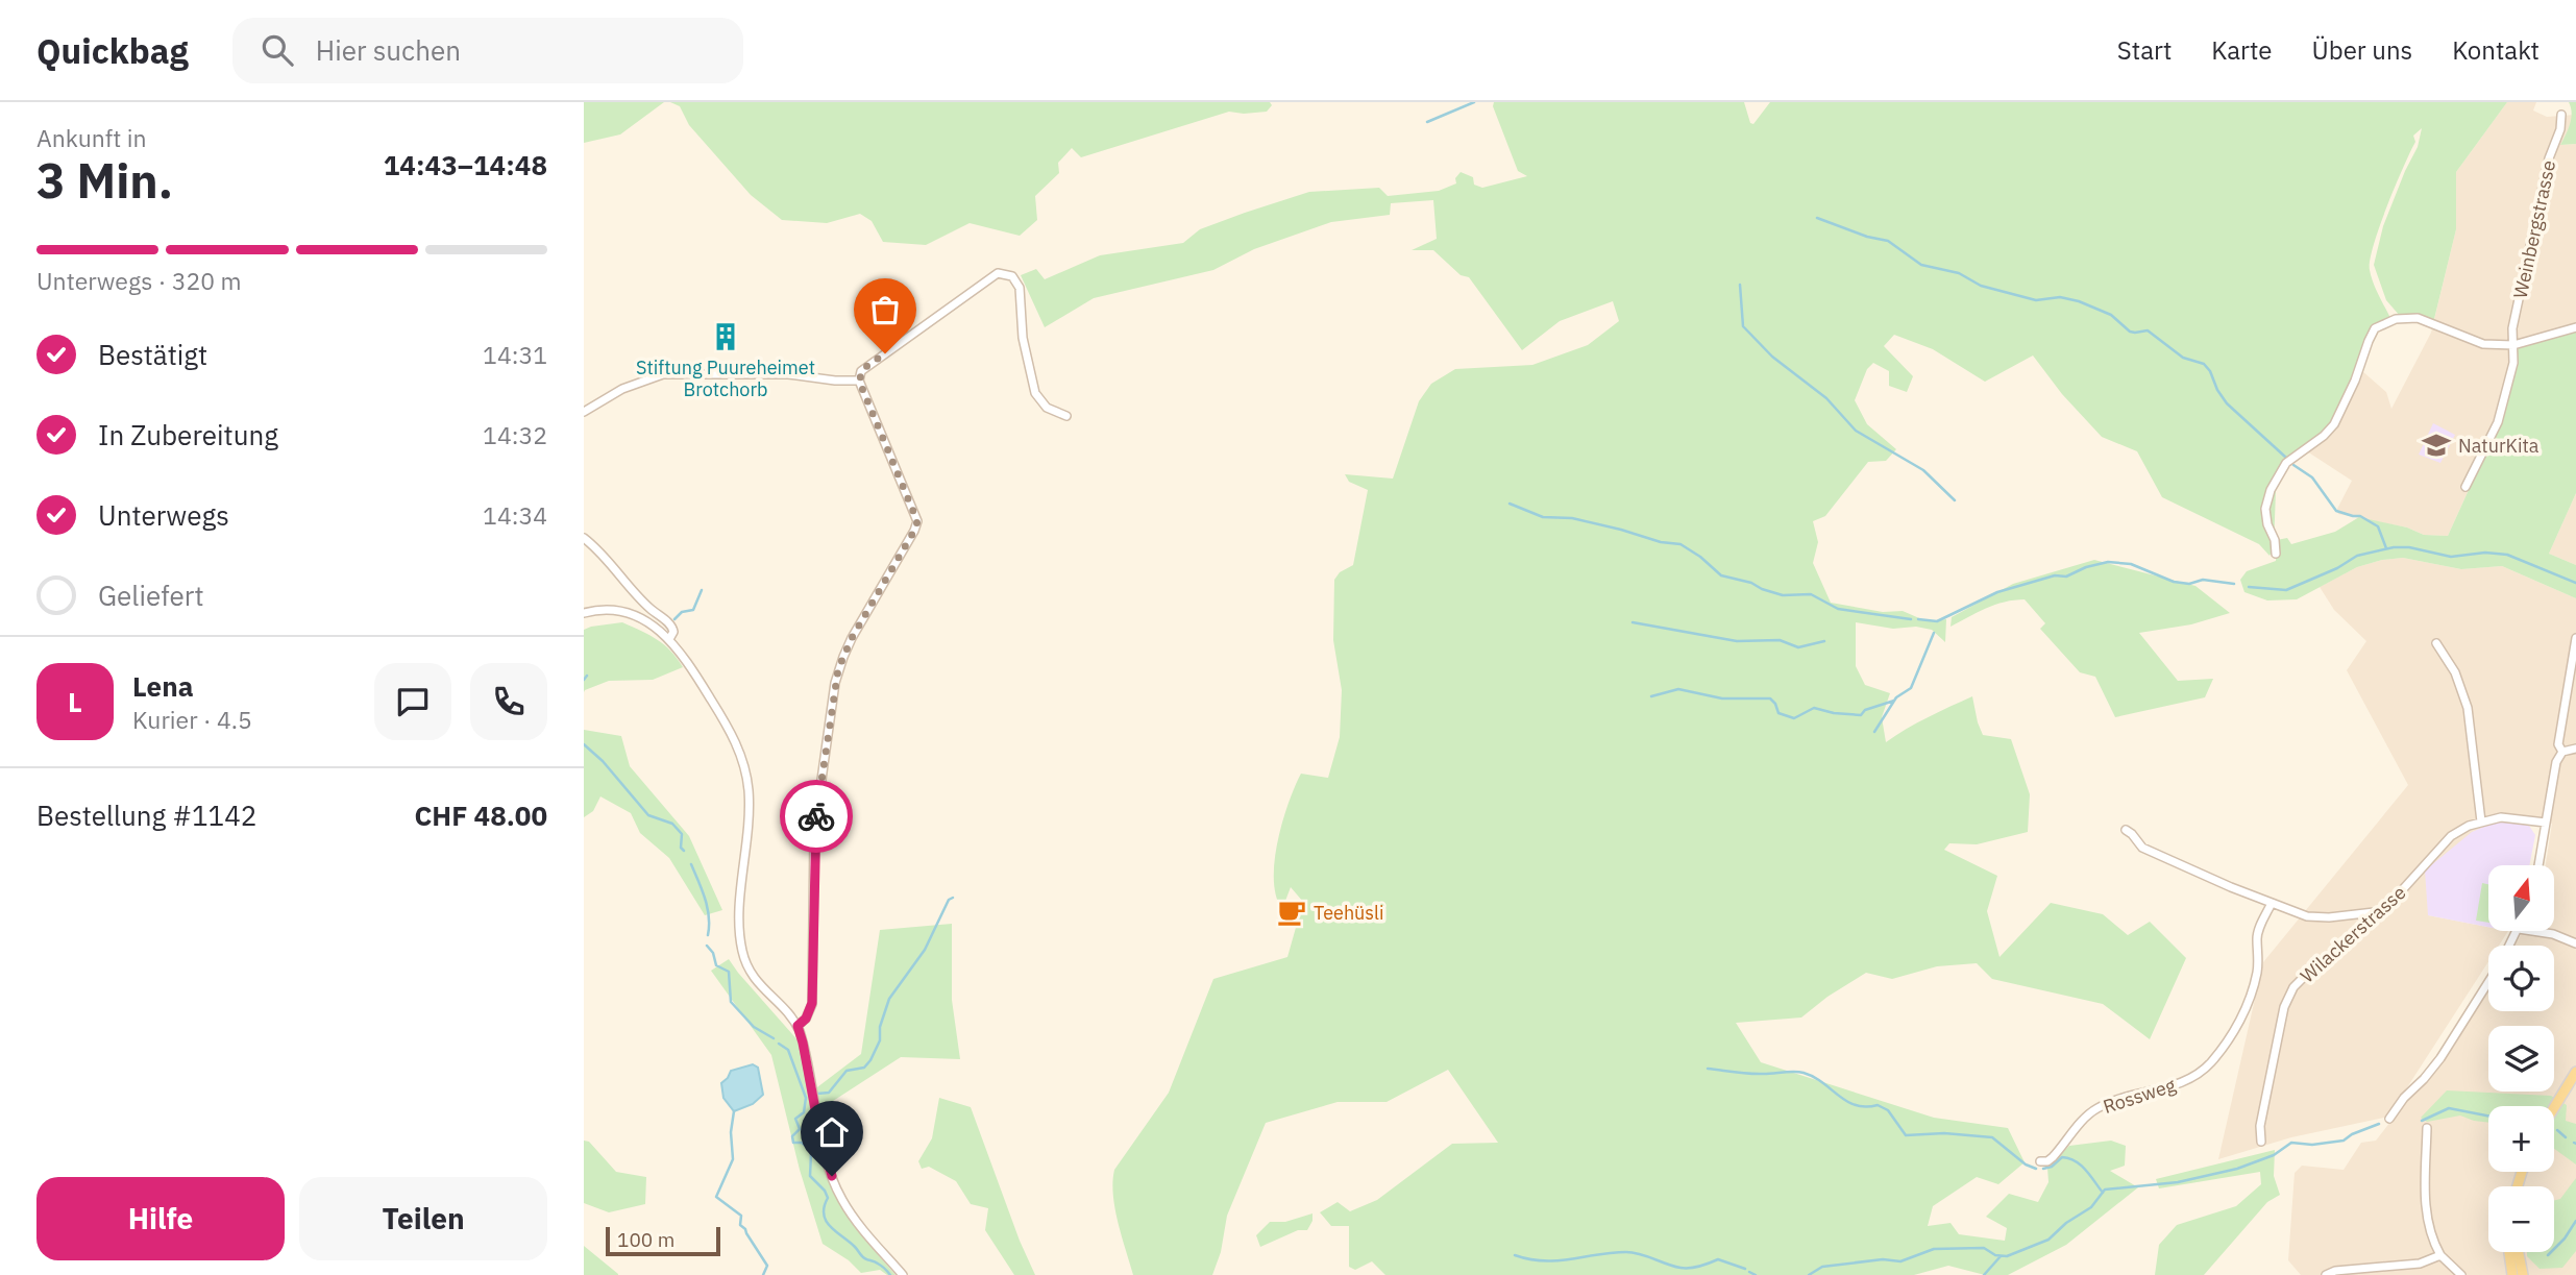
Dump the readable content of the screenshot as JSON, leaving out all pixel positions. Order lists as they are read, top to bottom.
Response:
{
  "streets": {
    "street": ["Weinbergstrasse", "Wilackerstrasse", "Rossweg"]
  },
  "places": {
    "building": ["Stiftung Puureheimet Brotchorb"],
    "school or university": ["NaturKita"],
    "cafe": ["Teehüsli"]
  },
  "scale_bar": "100 m",
  "north": "top",
  "page": {
    "header": "Quickbag",
    "search": "Hier suchen",
    "nav": [
      "Start",
      "Karte",
      "Über uns",
      "Kontakt"
    ],
    "heading": ["3 Min.", "Ankunft in", "14:43–14:48"],
    "panel": [
      "Lena",
      "Kurier · 4.5",
      "Bestellung #1142",
      "CHF 48.00"
    ],
    "bar": "Unterwegs · 320 m",
    "list": [
      ["Bestätigt", "14:31"],
      ["In Zubereitung", "14:32"],
      ["Unterwegs", "14:34"],
      "Geliefert"
    ],
    "round": "L",
    "map_buttons": ["+", "−"],
    "buttons": ["Hilfe", "Teilen"],
    "scale": "100 m"
  }
}
